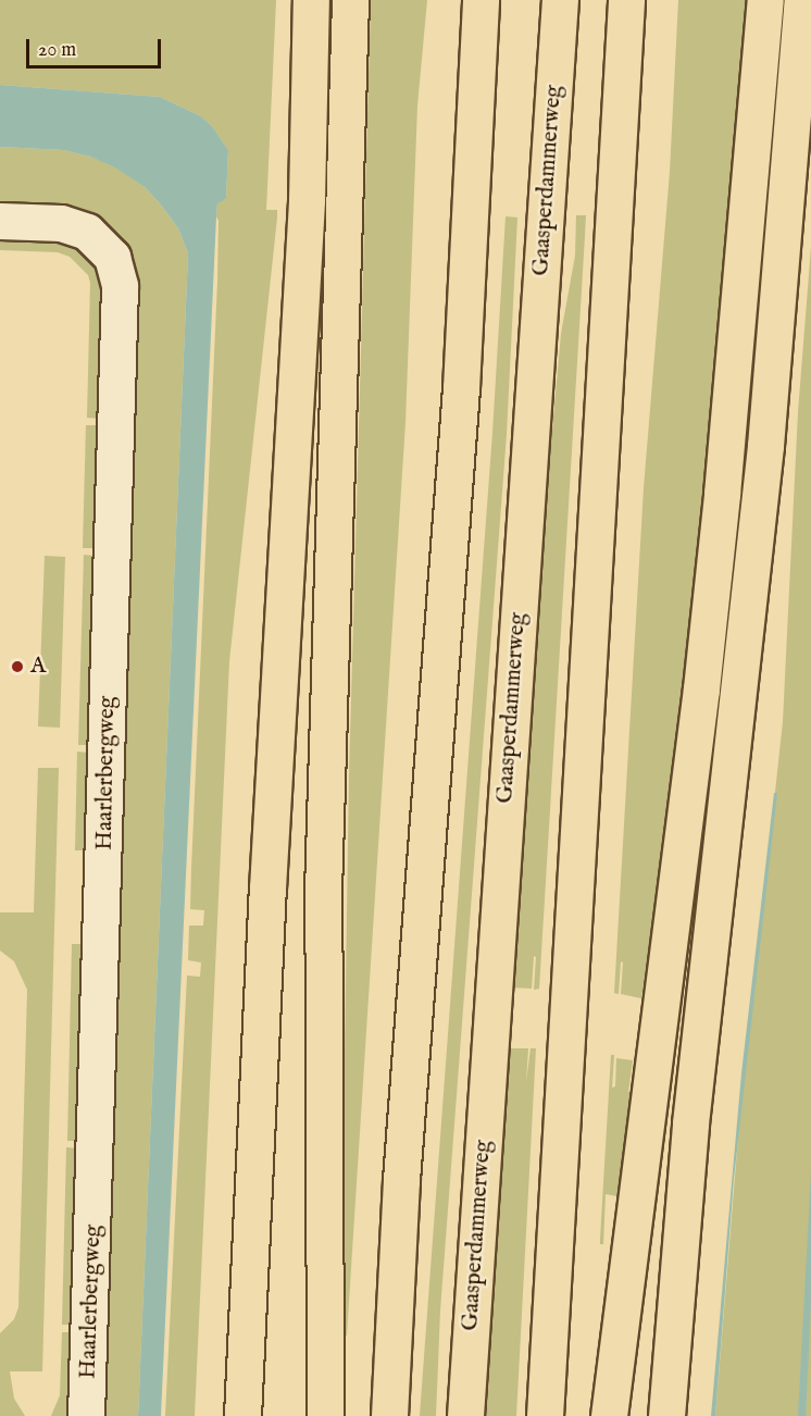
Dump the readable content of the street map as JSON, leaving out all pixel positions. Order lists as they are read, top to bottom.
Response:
{
  "streets": {
    "highway": ["Gaasperdammerweg"],
    "street": ["Haarlerbergweg"]
  },
  "places": ["A"],
  "scale_bar": "20 m"
}
